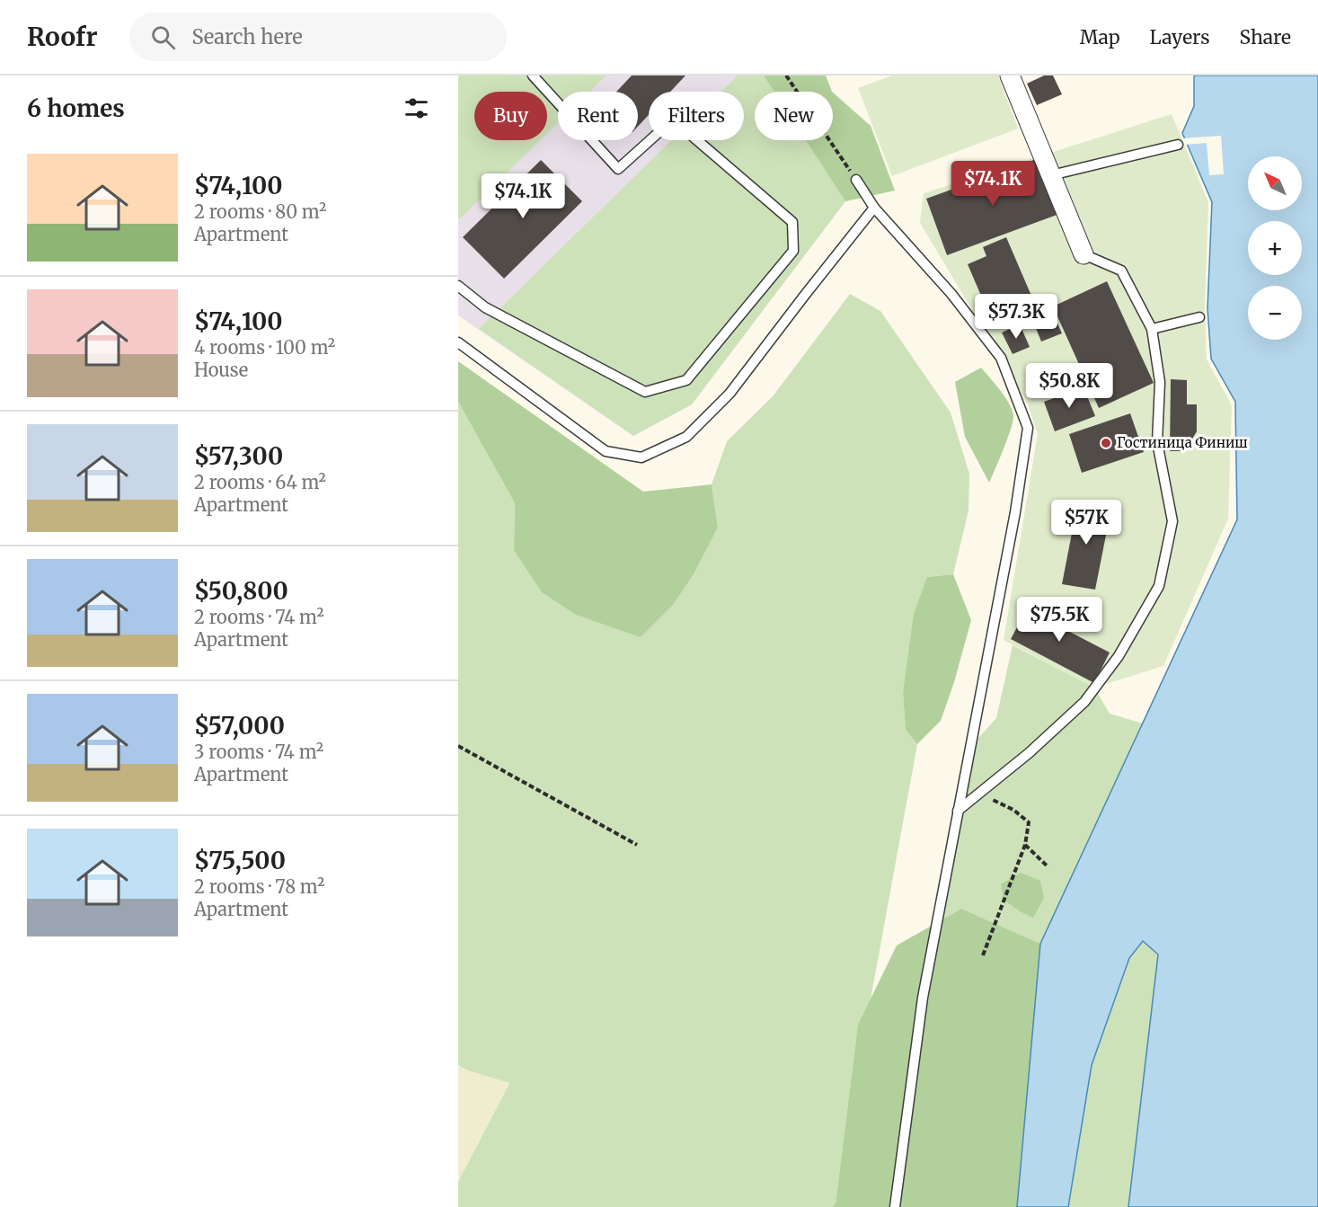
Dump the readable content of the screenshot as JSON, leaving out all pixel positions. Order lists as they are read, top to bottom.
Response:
{
  "places": ["Гостиница Финиш"],
  "north": "top left",
  "page": {
    "header": "Roofr",
    "search": "Search here",
    "nav": ["Map", "Layers", "Share"],
    "heading": "6 homes",
    "chip": [
      "Buy",
      "Rent",
      "Filters",
      "New"
    ],
    "list": [
      {
        "name": "$74,100",
        "note": "2 rooms · 80 m² · Apartment"
      },
      {
        "name": "$74,100",
        "note": "4 rooms · 100 m² · House"
      },
      {
        "name": "$57,300",
        "note": "2 rooms · 64 m² · Apartment"
      },
      {
        "name": "$50,800",
        "note": "2 rooms · 74 m² · Apartment"
      },
      {
        "name": "$57,000",
        "note": "3 rooms · 74 m² · Apartment"
      },
      {
        "name": "$75,500",
        "note": "2 rooms · 78 m² · Apartment"
      }
    ],
    "map_buttons": ["+", "−"],
    "price": [
      "$74.1K",
      "$74.1K",
      "$57.3K",
      "$50.8K",
      "$57K",
      "$75.5K"
    ]
  }
}
